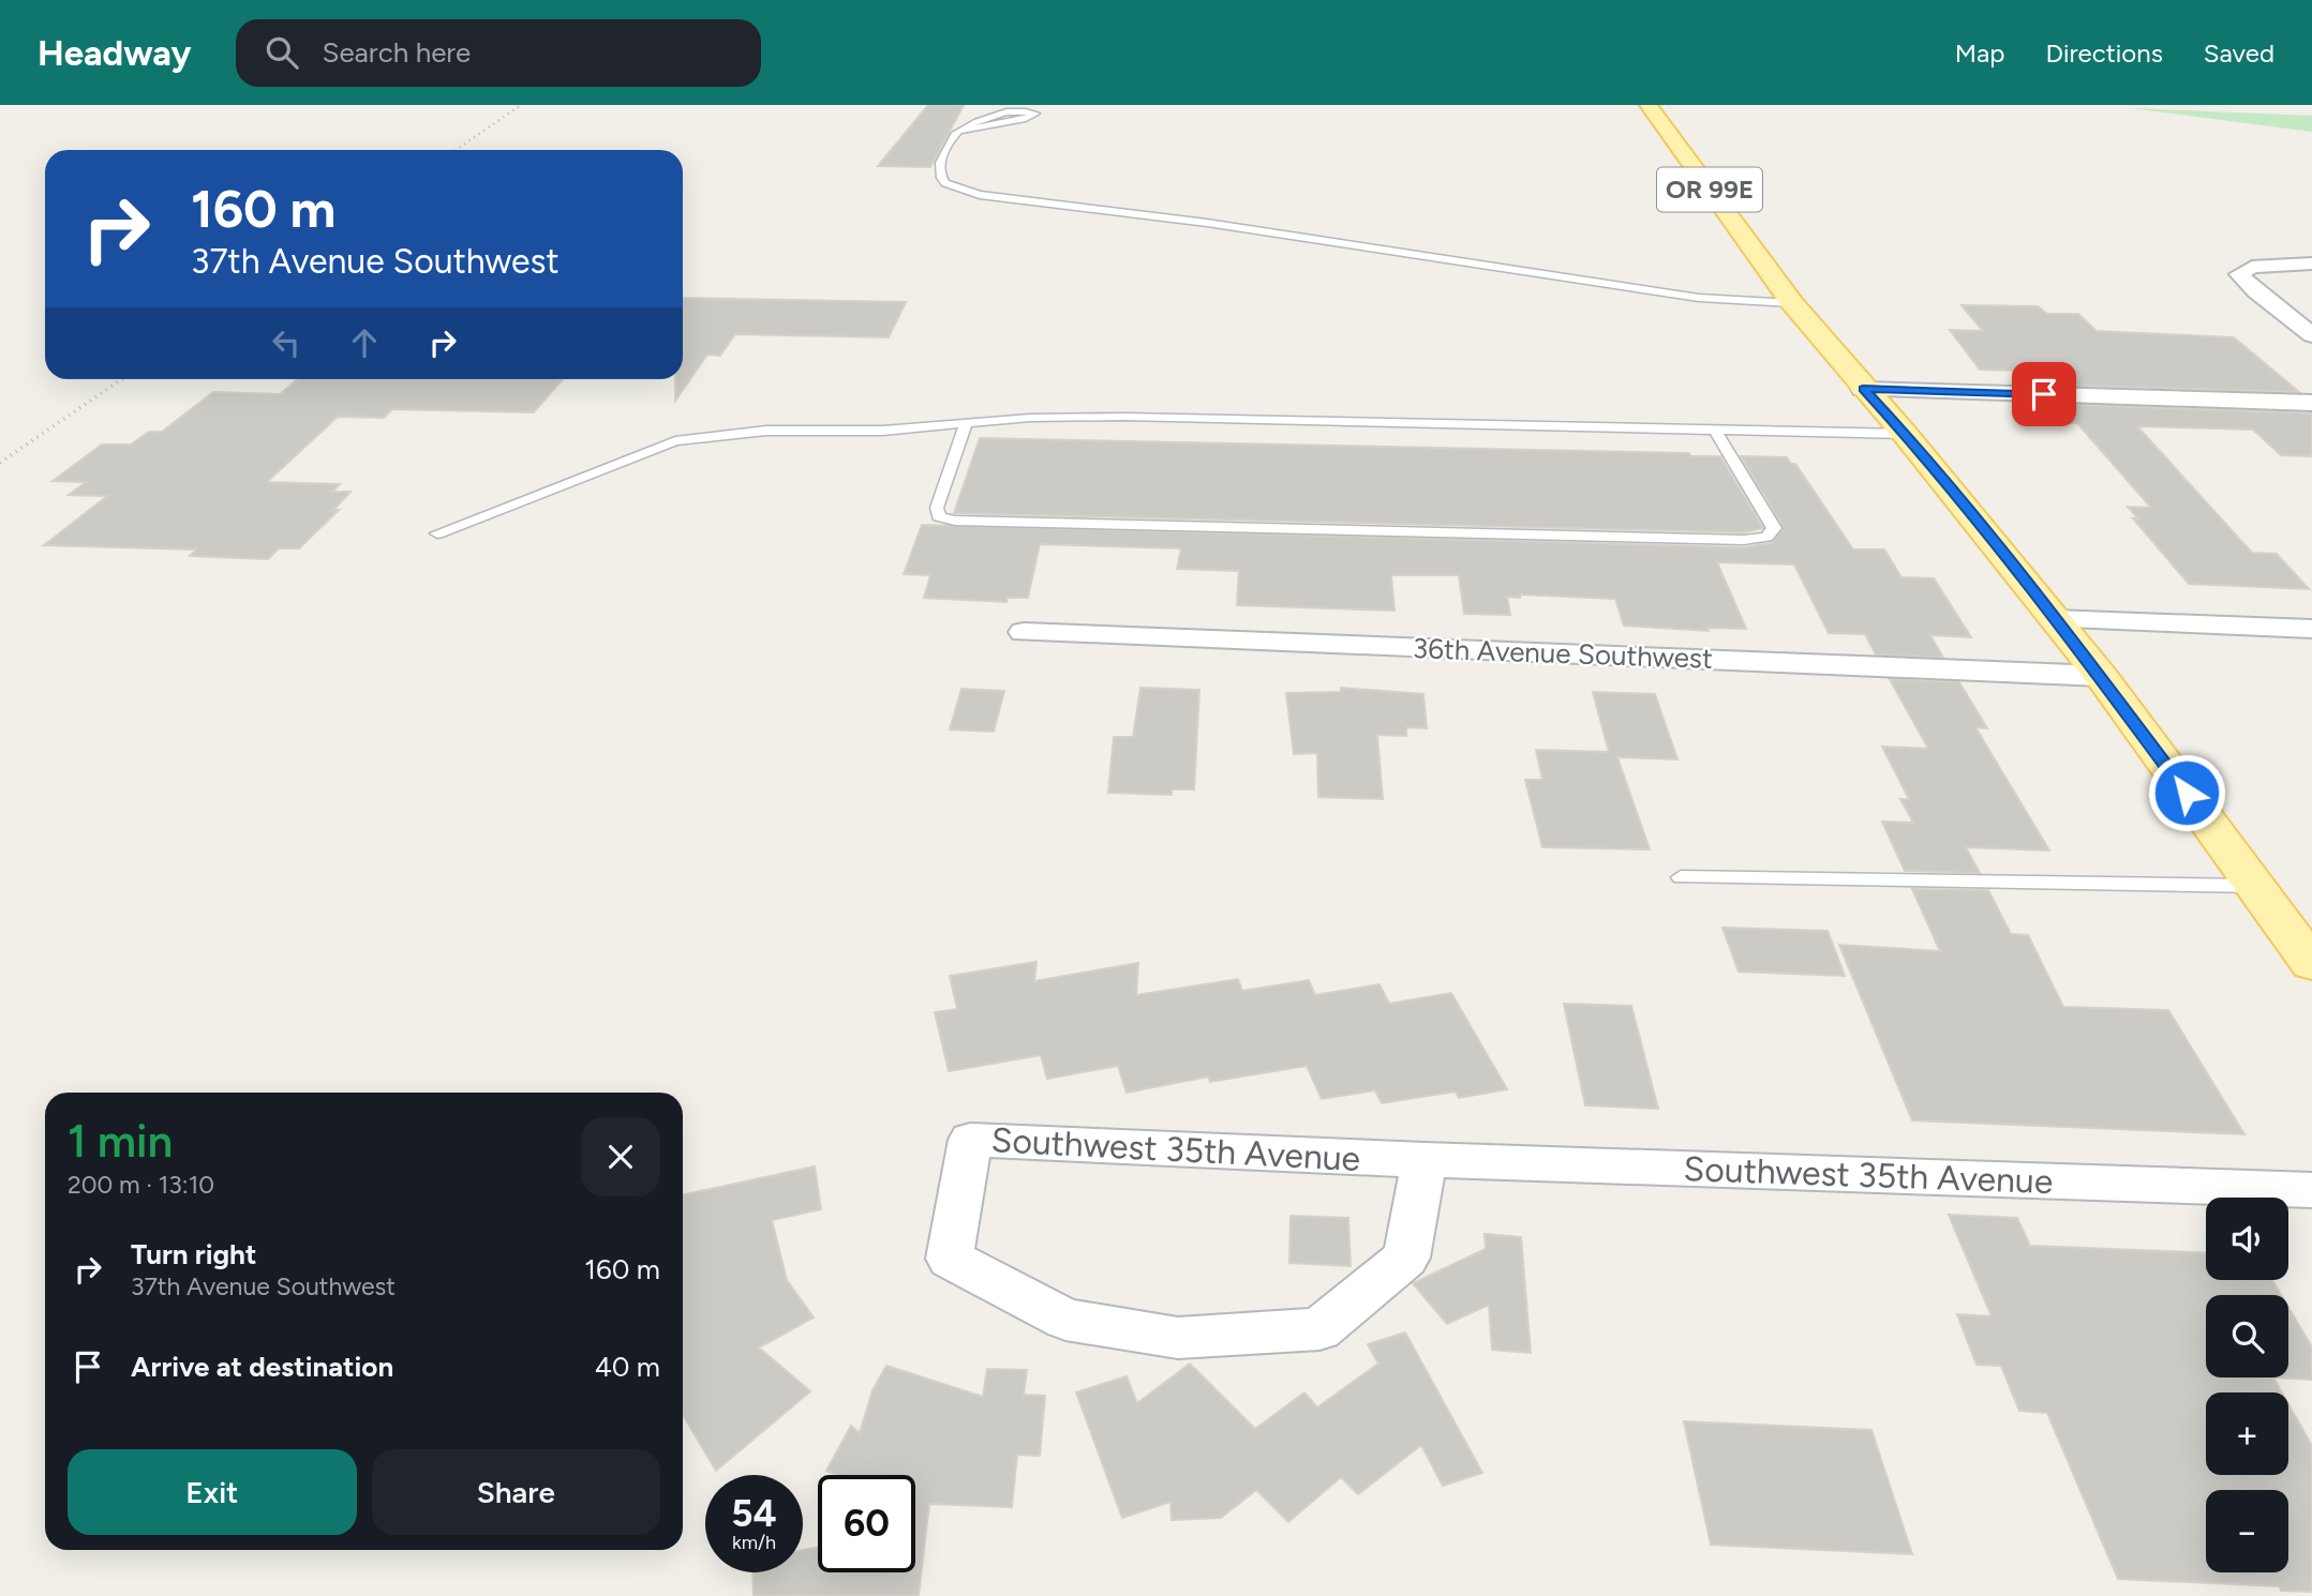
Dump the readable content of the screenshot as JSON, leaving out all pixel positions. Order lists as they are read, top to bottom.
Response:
{
  "streets": {
    "main road": ["OR 99E"],
    "street": ["36th Avenue Southwest", "Southwest 35th Avenue"]
  },
  "crossings": [
    ["OR 99E", "36th Avenue Southwest"]
  ],
  "page": {
    "header": "Headway",
    "search": "Search here",
    "nav": ["Map", "Directions", "Saved"],
    "turn": ["160 m", "37th Avenue Southwest"],
    "heading": ["1 min", "200 m · 13:10"],
    "map_buttons": ["+", "−"],
    "list": [
      {
        "name": "Turn right",
        "note": "37th Avenue Southwest",
        "value": "160 m"
      },
      {
        "name": "Arrive at destination",
        "value": "40 m"
      }
    ],
    "buttons": ["Exit", "Share"],
    "speed": "54 km/h",
    "limit": "60"
  }
}
